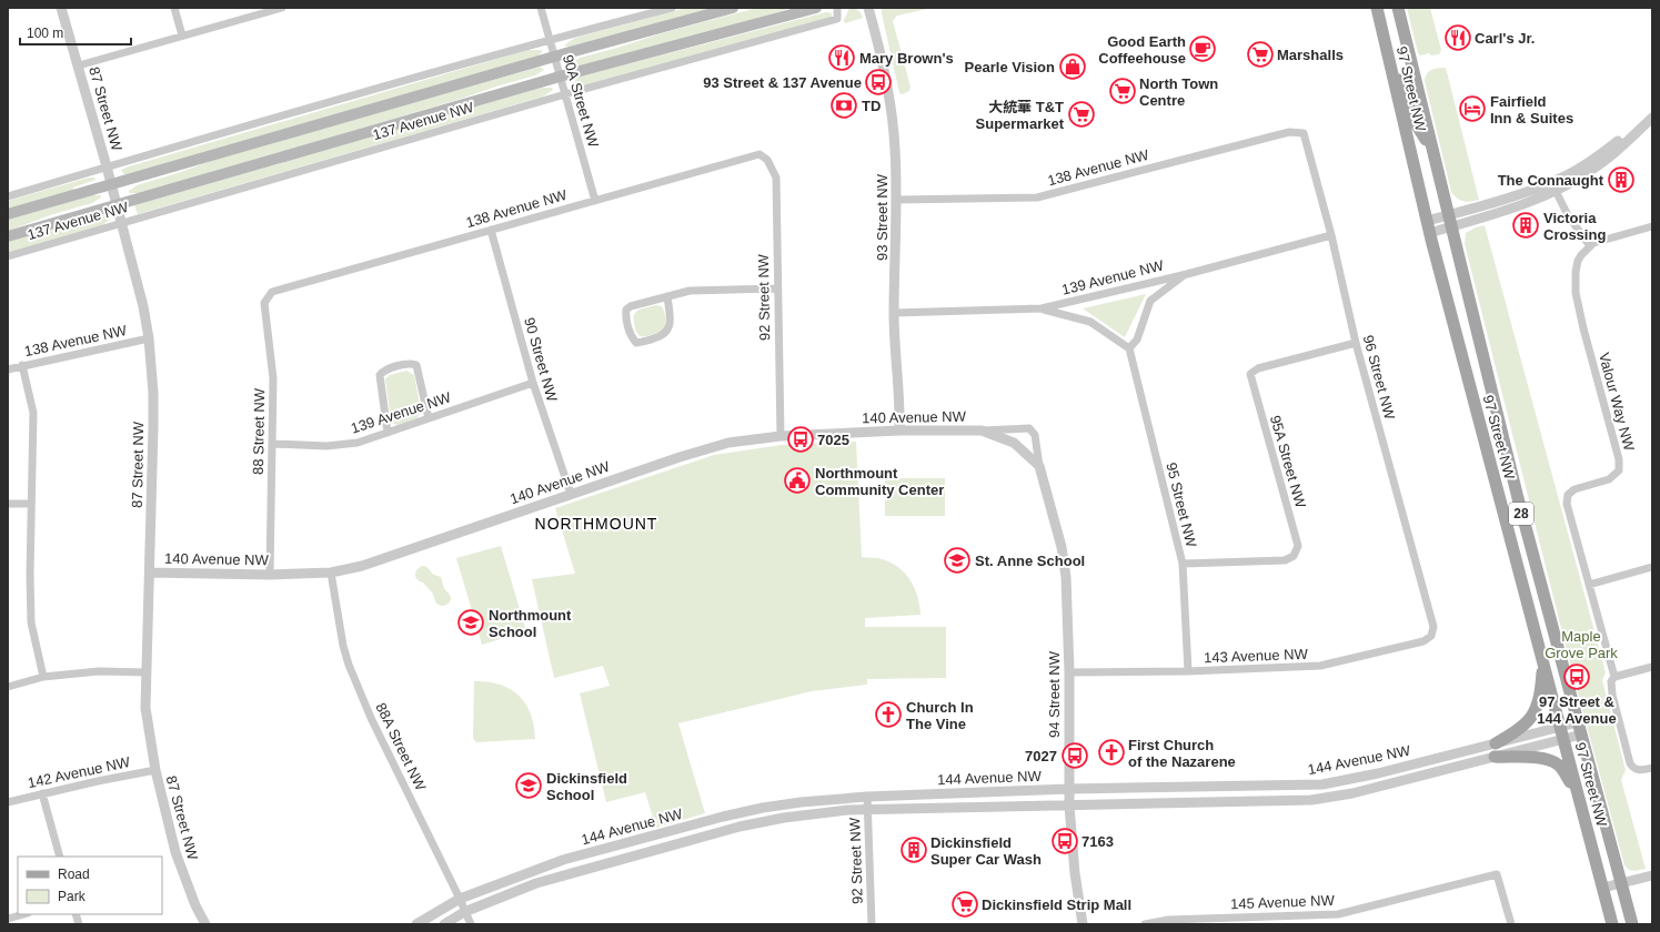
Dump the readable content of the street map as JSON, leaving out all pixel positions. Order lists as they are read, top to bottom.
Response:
{
  "streets": {
    "main road": ["97 Street NW", "137 Avenue NW", "28"],
    "street": [
      "90A Street NW",
      "87 Street NW",
      "138 Avenue NW",
      "93 Street NW",
      "139 Avenue NW",
      "92 Street NW",
      "90 Street NW",
      "96 Street NW",
      "Valour Way NW",
      "140 Avenue NW",
      "88 Street NW",
      "95A Street NW",
      "95 Street NW",
      "143 Avenue NW",
      "94 Street NW",
      "88A Street NW",
      "144 Avenue NW",
      "142 Avenue NW",
      "145 Avenue NW"
    ]
  },
  "crossings": [
    ["97 Street NW", "144 Avenue NW"],
    ["90A Street NW", "137 Avenue NW"],
    ["90A Street NW", "138 Avenue NW"],
    ["87 Street NW", "137 Avenue NW"],
    ["87 Street NW", "138 Avenue NW"],
    ["87 Street NW", "140 Avenue NW"],
    ["87 Street NW", "142 Avenue NW"],
    ["138 Avenue NW", "93 Street NW"],
    ["138 Avenue NW", "92 Street NW"],
    ["138 Avenue NW", "90 Street NW"],
    ["138 Avenue NW", "96 Street NW"],
    ["138 Avenue NW", "88 Street NW"],
    ["93 Street NW", "139 Avenue NW"],
    ["93 Street NW", "140 Avenue NW"],
    ["139 Avenue NW", "90 Street NW"],
    ["139 Avenue NW", "96 Street NW"],
    ["139 Avenue NW", "88 Street NW"],
    ["92 Street NW", "140 Avenue NW"],
    ["92 Street NW", "144 Avenue NW"],
    ["90 Street NW", "140 Avenue NW"],
    ["96 Street NW", "95A Street NW"],
    ["96 Street NW", "143 Avenue NW"],
    ["140 Avenue NW", "88 Street NW"],
    ["140 Avenue NW", "94 Street NW"],
    ["140 Avenue NW", "88A Street NW"],
    ["95A Street NW", "95 Street NW"],
    ["95 Street NW", "143 Avenue NW"],
    ["143 Avenue NW", "94 Street NW"],
    ["94 Street NW", "144 Avenue NW"],
    ["88A Street NW", "144 Avenue NW"]
  ],
  "districts": ["NORTHMOUNT"],
  "parks": ["Maple Grove Park"],
  "places": {
    "restaurant": ["Carl's Jr.", "Mary Brown's"],
    "cafe": ["Good Earth Coffeehouse"],
    "supermarket": [
      "Marshalls",
      "North Town Centre",
      "大統華 T&T Supermarket",
      "Dickinsfield Strip Mall"
    ],
    "shop": ["Pearle Vision"],
    "bus stop": [
      "93 Street & 137 Avenue",
      "7025",
      "97 Street & 144 Avenue",
      "7027",
      "7163"
    ],
    "bank": ["TD"],
    "hotel": ["Fairfield Inn & Suites"],
    "building": ["The Connaught", "Victoria Crossing", "Dickinsfield Super Car Wash"],
    "public building": ["Northmount Community Center"],
    "school or university": ["St. Anne School", "Northmount School", "Dickinsfield School"],
    "church": ["Church In The Vine", "First Church of the Nazarene"]
  },
  "legend": ["Road", "Park"],
  "scale_bar": "100 m"
}
